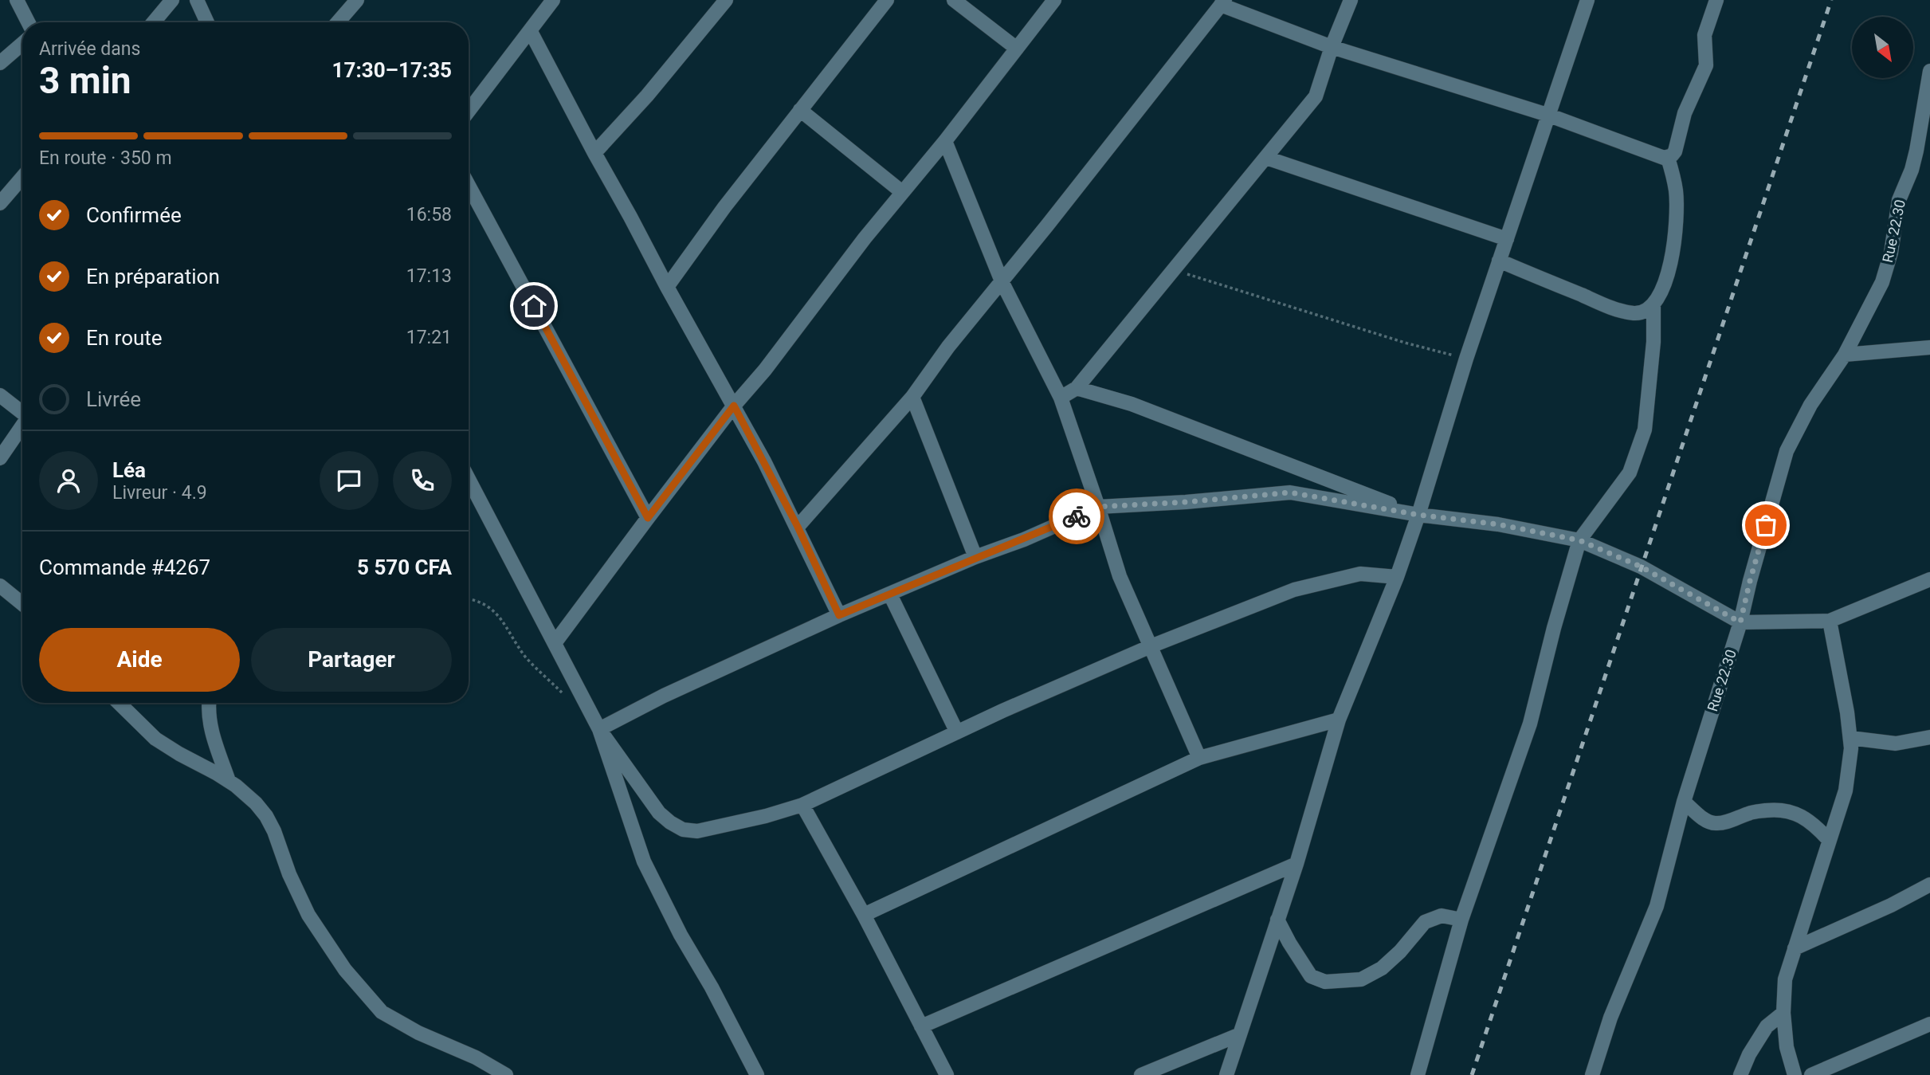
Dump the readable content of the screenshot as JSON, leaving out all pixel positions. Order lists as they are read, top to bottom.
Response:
{
  "streets": {
    "street": ["Rue 22.30"]
  },
  "north": "bottom right",
  "page": {
    "heading": ["3 min", "Arrivée dans", "17:30–17:35"],
    "panel": [
      "Léa",
      "Livreur · 4.9",
      "Commande #4267",
      "5 570 CFA"
    ],
    "bar": "En route · 350 m",
    "list": [
      ["Confirmée", "16:58"],
      ["En préparation", "17:13"],
      ["En route", "17:21"],
      "Livrée"
    ],
    "buttons": ["Aide", "Partager"]
  }
}
